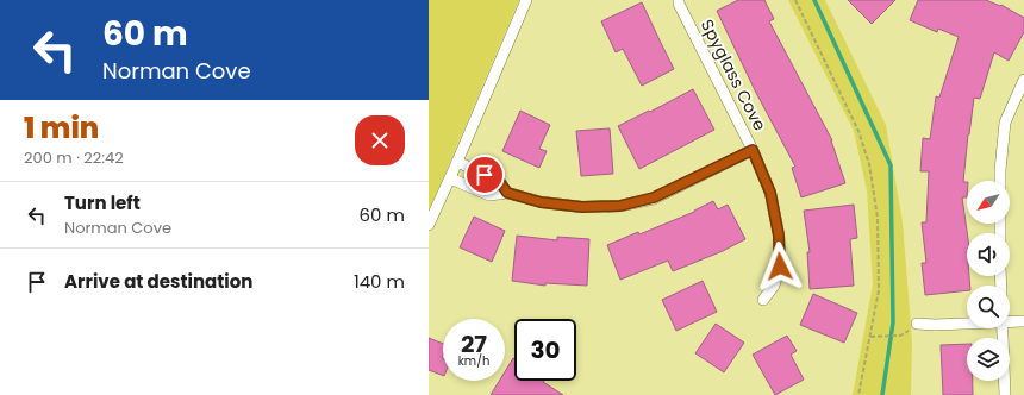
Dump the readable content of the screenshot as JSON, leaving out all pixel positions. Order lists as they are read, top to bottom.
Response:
{
  "streets": {
    "street": ["Spyglass Cove"]
  },
  "north": "bottom left",
  "page": {
    "turn": ["60 m", "Norman Cove"],
    "heading": ["1 min", "200 m · 22:42"],
    "list": [
      {
        "name": "Turn left",
        "note": "Norman Cove",
        "value": "60 m"
      },
      {
        "name": "Arrive at destination",
        "value": "140 m"
      }
    ],
    "speed": "27 km/h",
    "limit": "30"
  }
}
